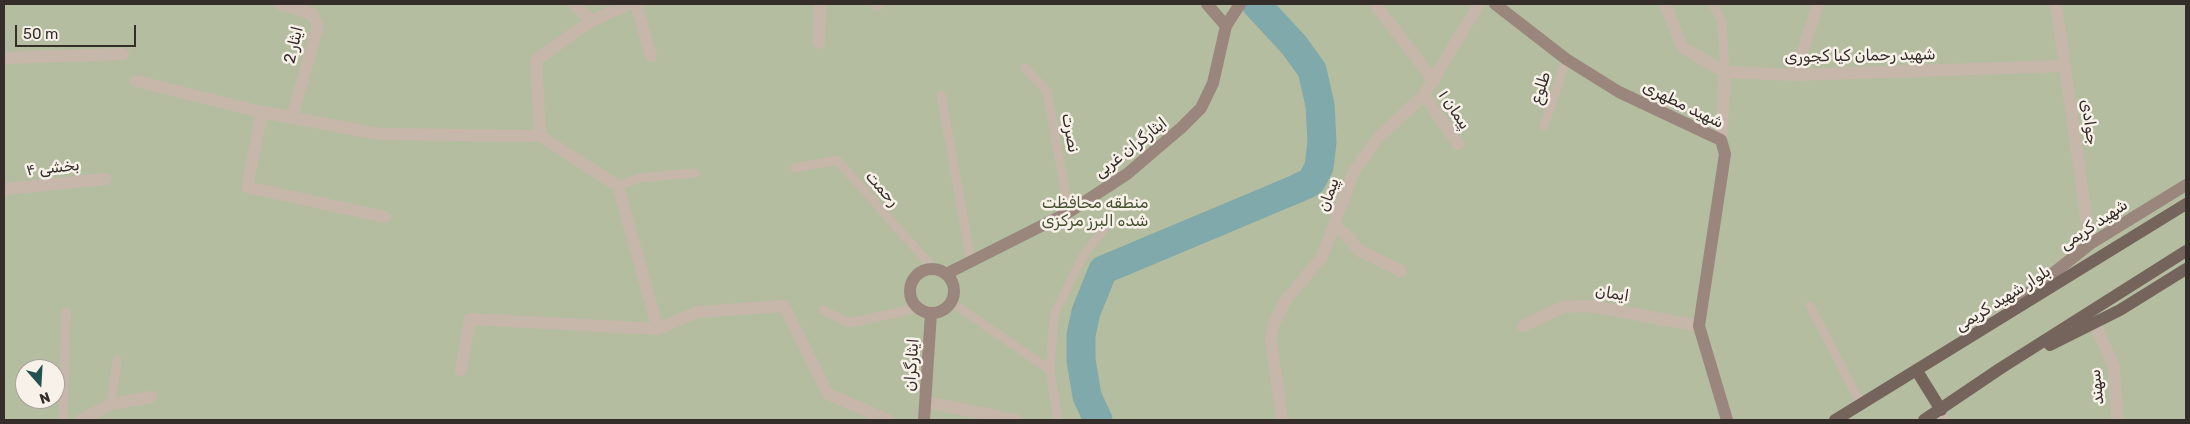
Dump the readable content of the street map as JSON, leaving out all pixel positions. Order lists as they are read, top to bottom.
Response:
{
  "streets": {
    "main road": ["بلوار شهید کریمی"],
    "street": [
      "ایثار 2",
      "شهید رحمان کیا کجوری",
      "شهید مطهری",
      "پیمان ۱",
      "جوادی",
      "ایثارگران غربی",
      "بخشی ۴",
      "پیمان",
      "شهید کریمی",
      "ایمان",
      "ایثارگران",
      "سهند"
    ],
    "lane": ["طلوع", "نصرت", "رحمت"]
  },
  "crossings": [
    ["شهید رحمان کیا کجوری", "جوادی"],
    ["طلوع", "شهید مطهری"],
    ["شهید مطهری", "ایمان"],
    ["پیمان ۱", "پیمان"],
    ["جوادی", "شهید کریمی"],
    ["نصرت", "ایثارگران غربی"],
    ["ایثارگران غربی", "رحمت"],
    ["ایثارگران غربی", "ایثارگران"],
    ["رحمت", "ایثارگران"],
    ["شهید کریمی", "بلوار شهید کریمی"]
  ],
  "parks": ["منطقه محافظت شده البرز مرکزی"],
  "scale_bar": "50 m",
  "north": "bottom"
}
